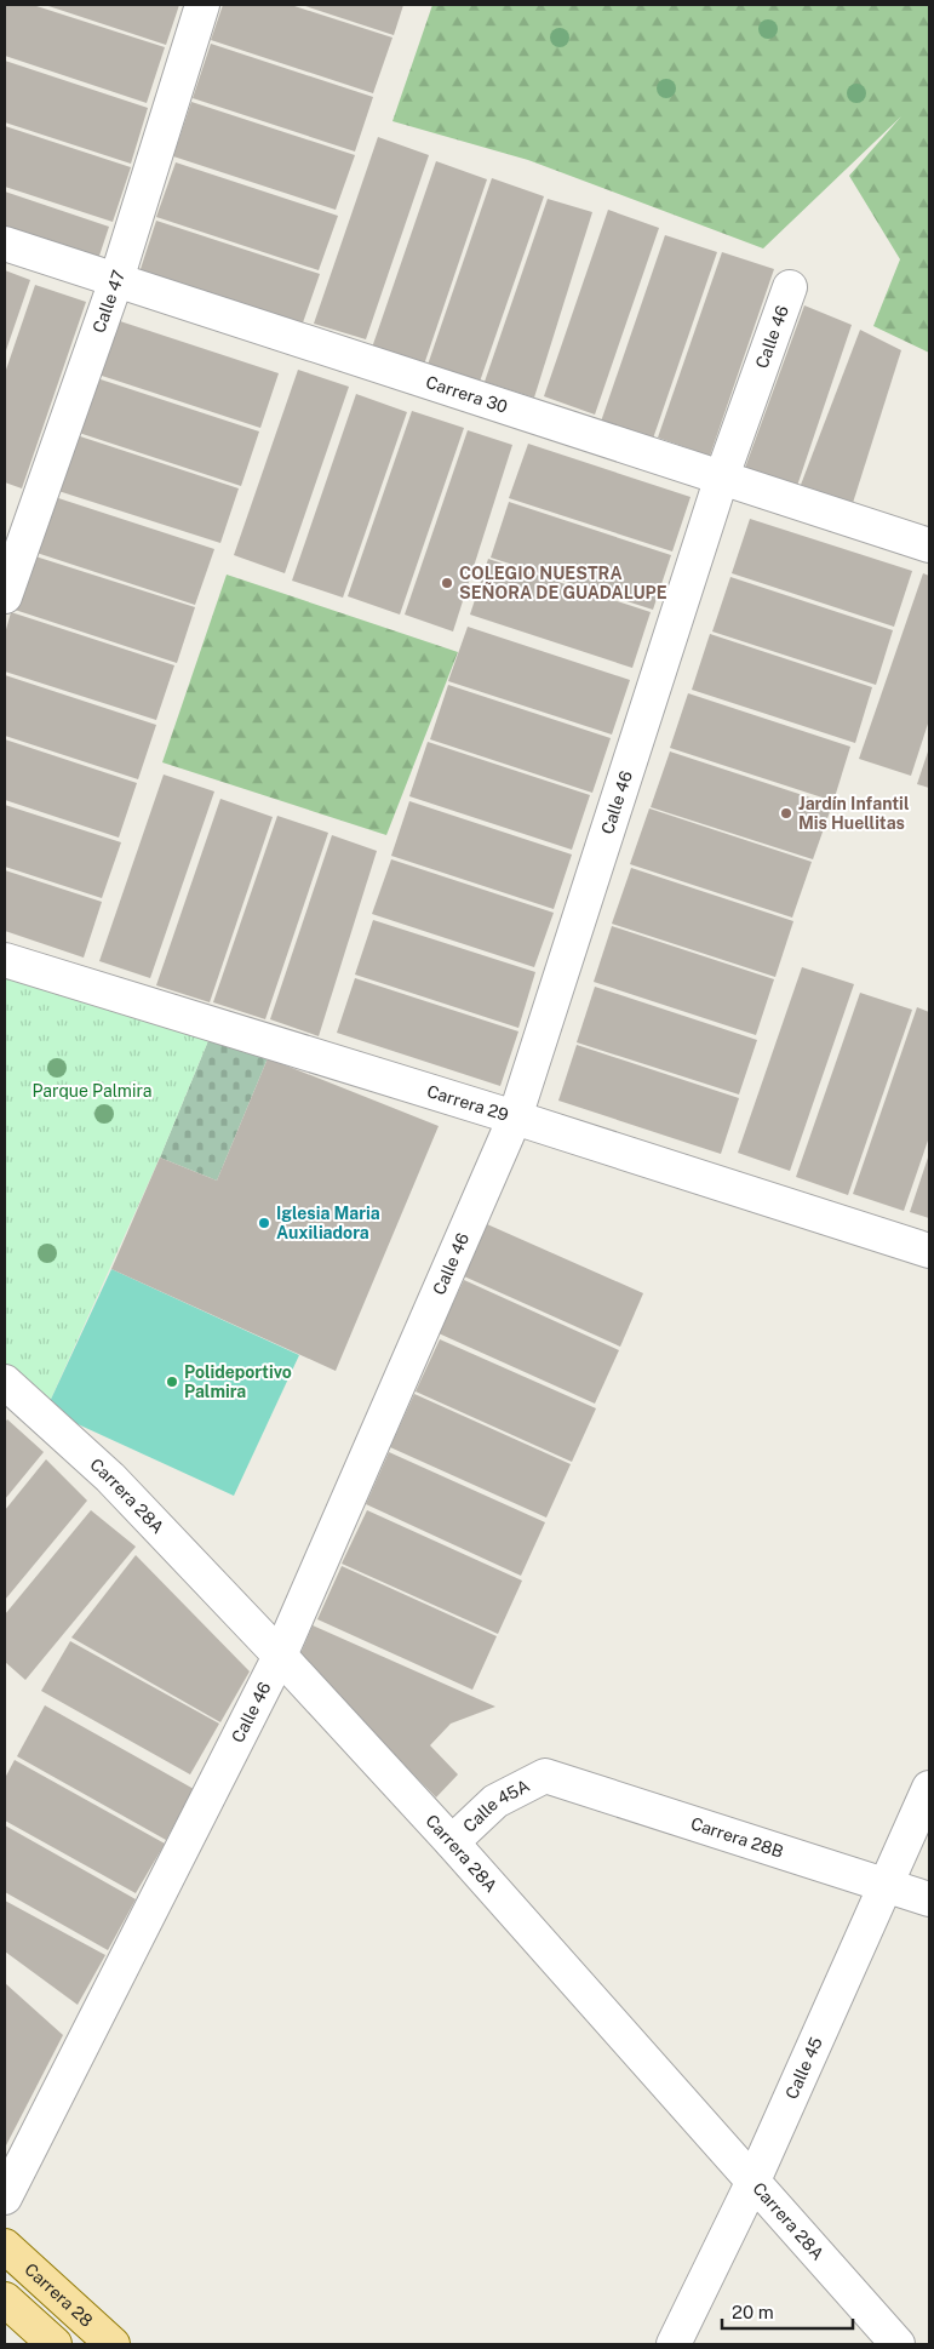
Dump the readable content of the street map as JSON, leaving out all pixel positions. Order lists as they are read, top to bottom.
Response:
{
  "streets": {
    "main road": ["Carrera 28"],
    "street": [
      "Calle 47",
      "Calle 46",
      "Carrera 30",
      "Carrera 29",
      "Carrera 28A",
      "Calle 45A",
      "Carrera 28B",
      "Calle 45"
    ]
  },
  "crossings": [
    ["Calle 47", "Carrera 30"],
    ["Calle 46", "Carrera 30"],
    ["Calle 46", "Carrera 29"],
    ["Calle 46", "Carrera 28A"],
    ["Carrera 28A", "Calle 45A"],
    ["Carrera 28A", "Calle 45"],
    ["Calle 45A", "Carrera 28B"],
    ["Carrera 28B", "Calle 45"]
  ],
  "parks": ["Parque Palmira"],
  "places": [
    "COLEGIO NUESTRA SEÑORA DE GUADALUPE",
    "Jardín Infantil Mis Huellitas",
    "Iglesia Maria Auxiliadora",
    "Polideportivo Palmira"
  ],
  "scale_bar": "20 m"
}
